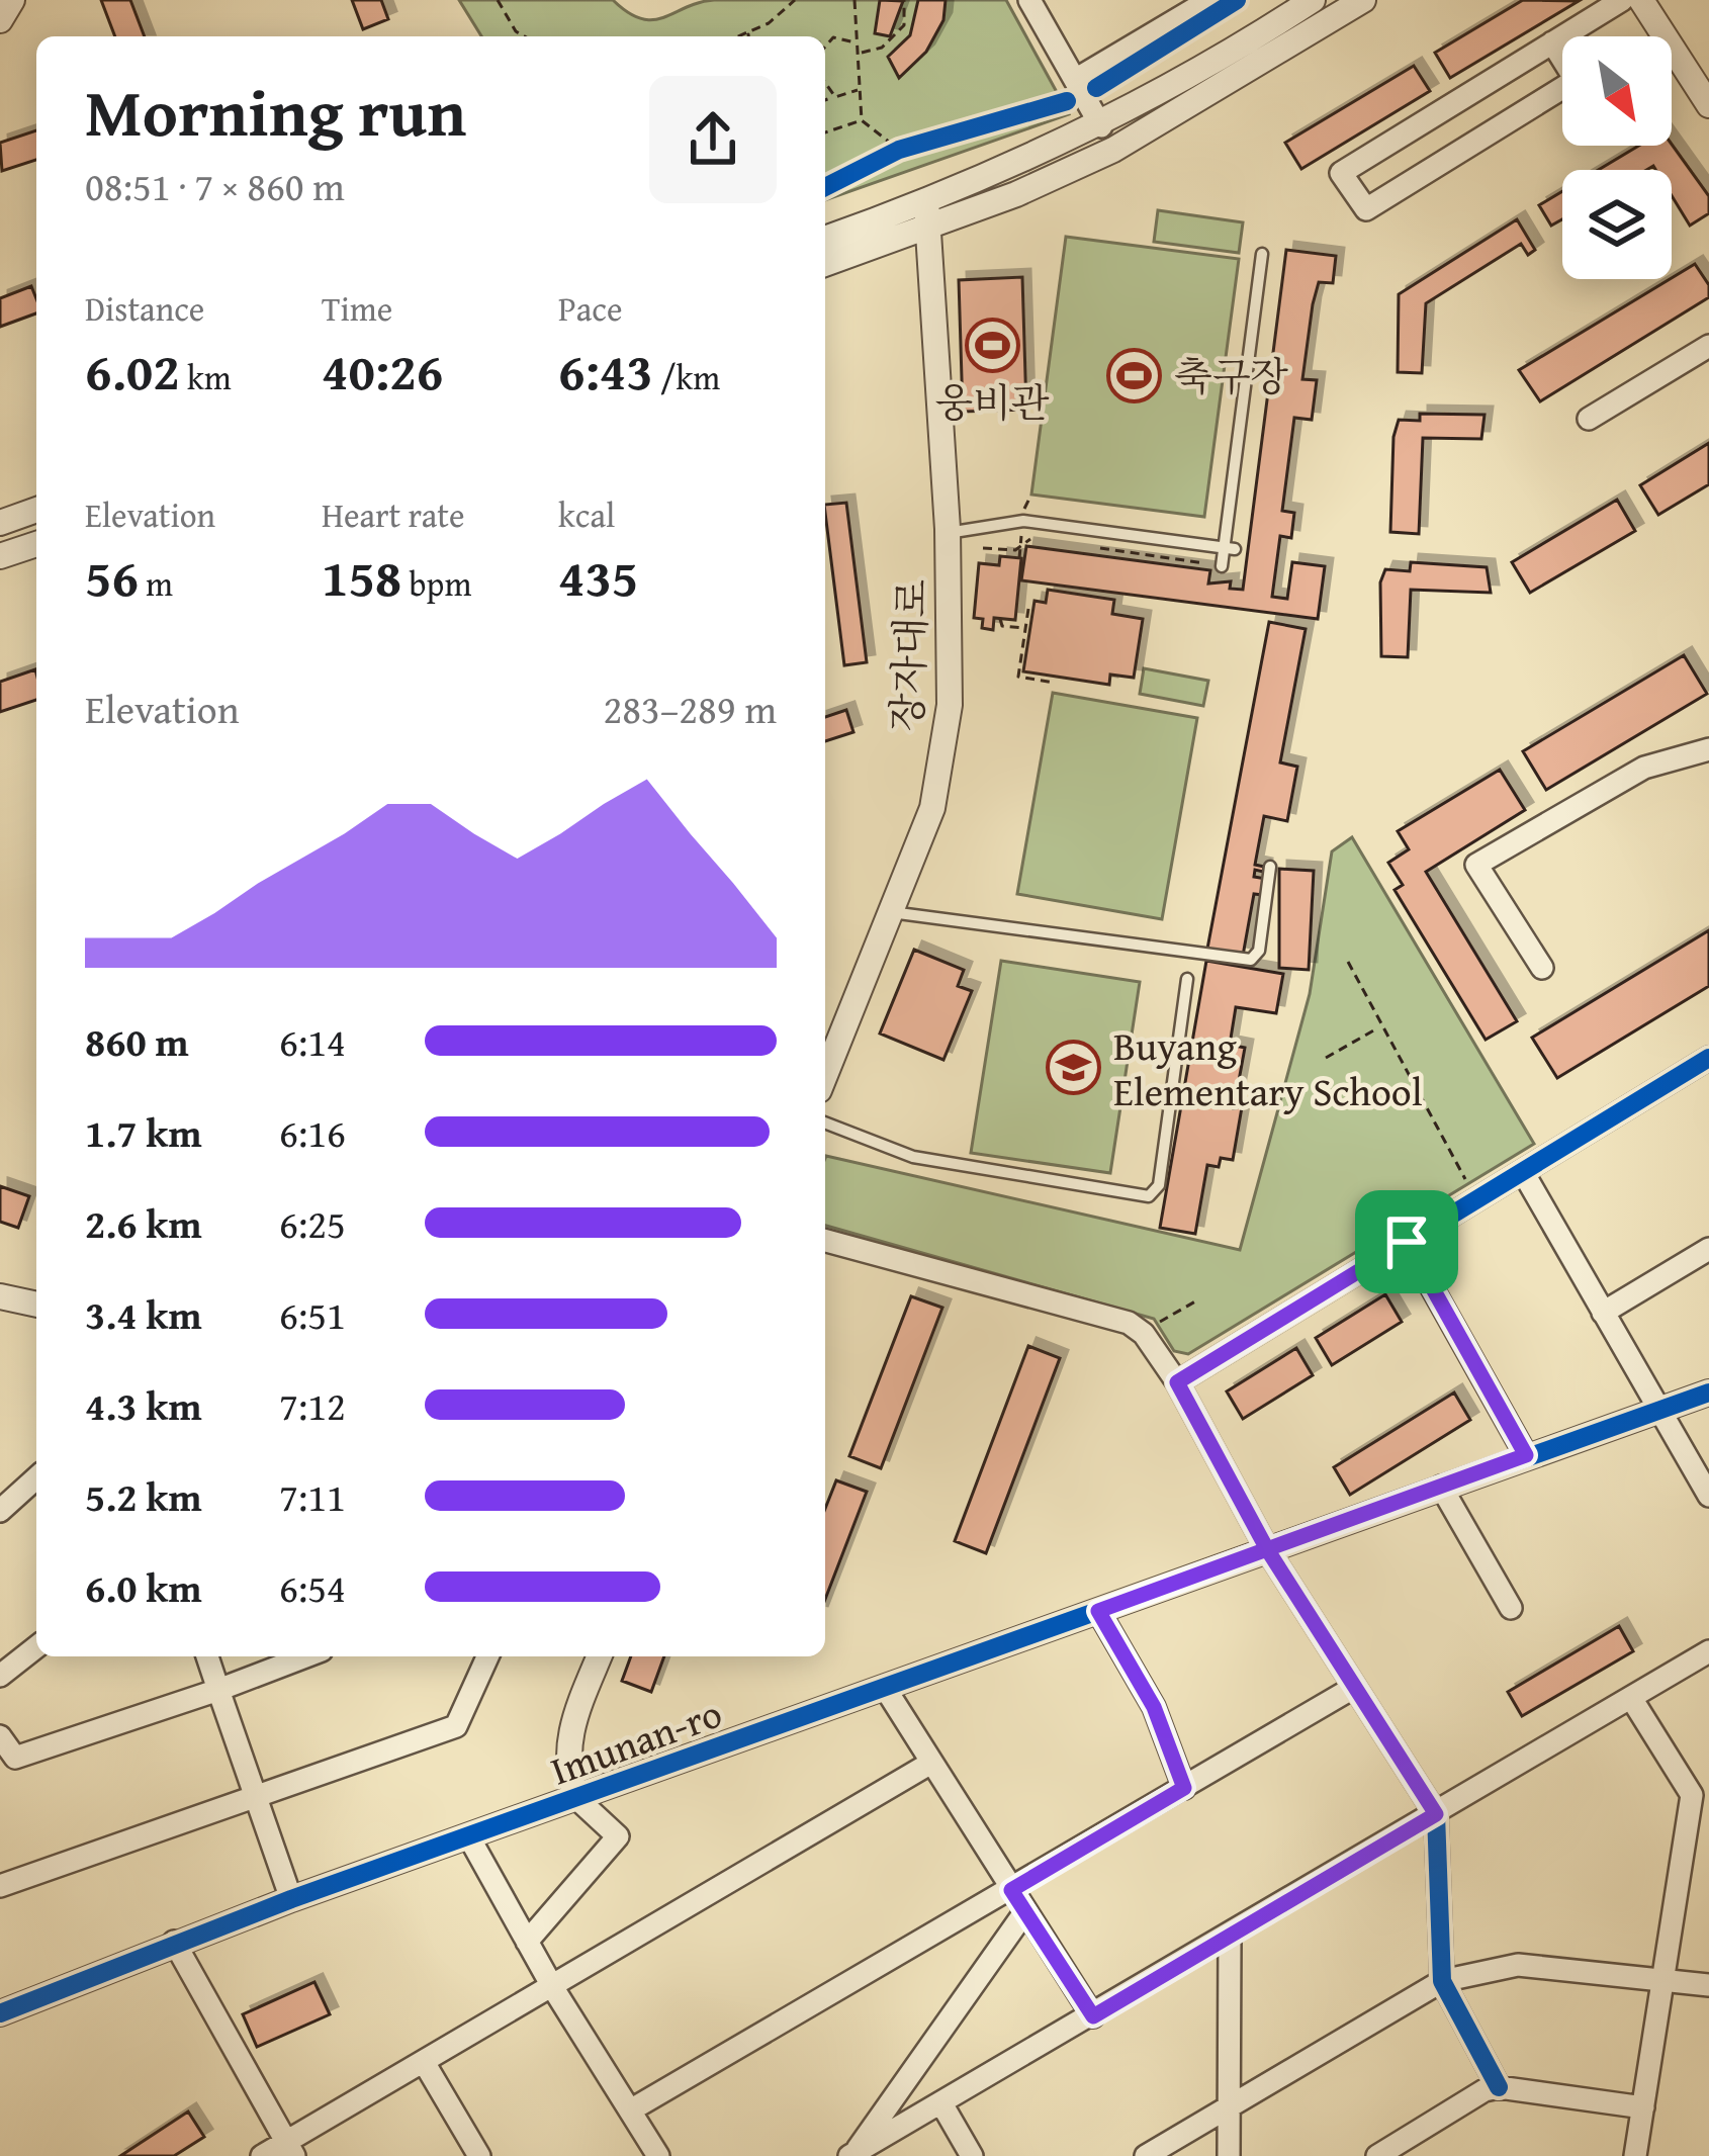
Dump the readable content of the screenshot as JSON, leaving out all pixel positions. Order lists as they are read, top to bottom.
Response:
{
  "streets": {
    "street": ["장자대로", "Imunan-ro"]
  },
  "places": {
    "sports": ["웅비관", "축구장"],
    "school or university": ["Buyang Elementary School"]
  },
  "north": "bottom right",
  "page": {
    "heading": ["Morning run", "08:51 · 7 × 860 m"],
    "stats": [
      ["Distance", "6.02 km"],
      ["Time", "40:26"],
      ["Pace", "6:43 /km"],
      ["Elevation", "56 m"],
      ["Heart rate", "158 bpm"],
      ["kcal", "435"]
    ],
    "chart": ["Elevation", "283–289 m"],
    "list": [
      {
        "name": "860 m",
        "note": "6:14"
      },
      {
        "name": "1.7 km",
        "note": "6:16"
      },
      {
        "name": "2.6 km",
        "note": "6:25"
      },
      {
        "name": "3.4 km",
        "note": "6:51"
      },
      {
        "name": "4.3 km",
        "note": "7:12"
      },
      {
        "name": "5.2 km",
        "note": "7:11"
      },
      {
        "name": "6.0 km",
        "note": "6:54"
      }
    ]
  }
}
